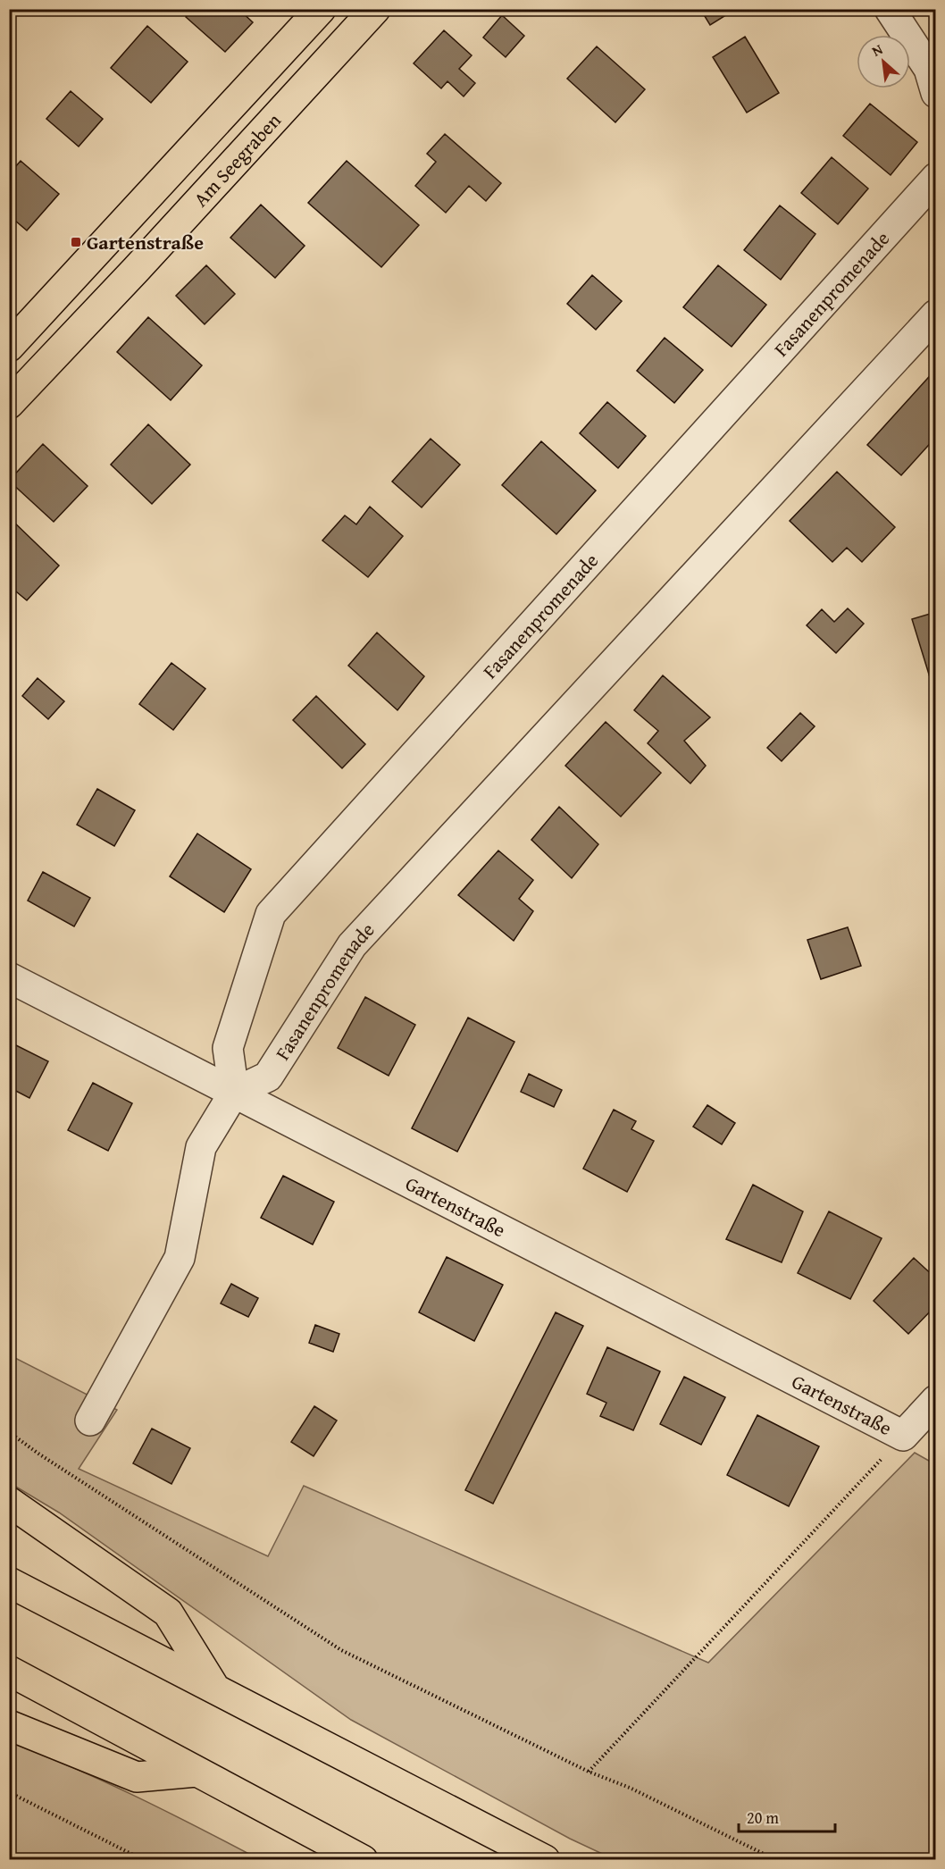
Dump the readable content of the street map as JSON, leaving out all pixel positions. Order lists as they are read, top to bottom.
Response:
{
  "streets": {
    "main road": ["Am Seegraben"],
    "street": ["Fasanenpromenade", "Gartenstraße"]
  },
  "crossings": [
    ["Fasanenpromenade", "Gartenstraße"]
  ],
  "places": {
    "transit": ["Gartenstraße"]
  },
  "scale_bar": "20 m",
  "north": "top left"
}
